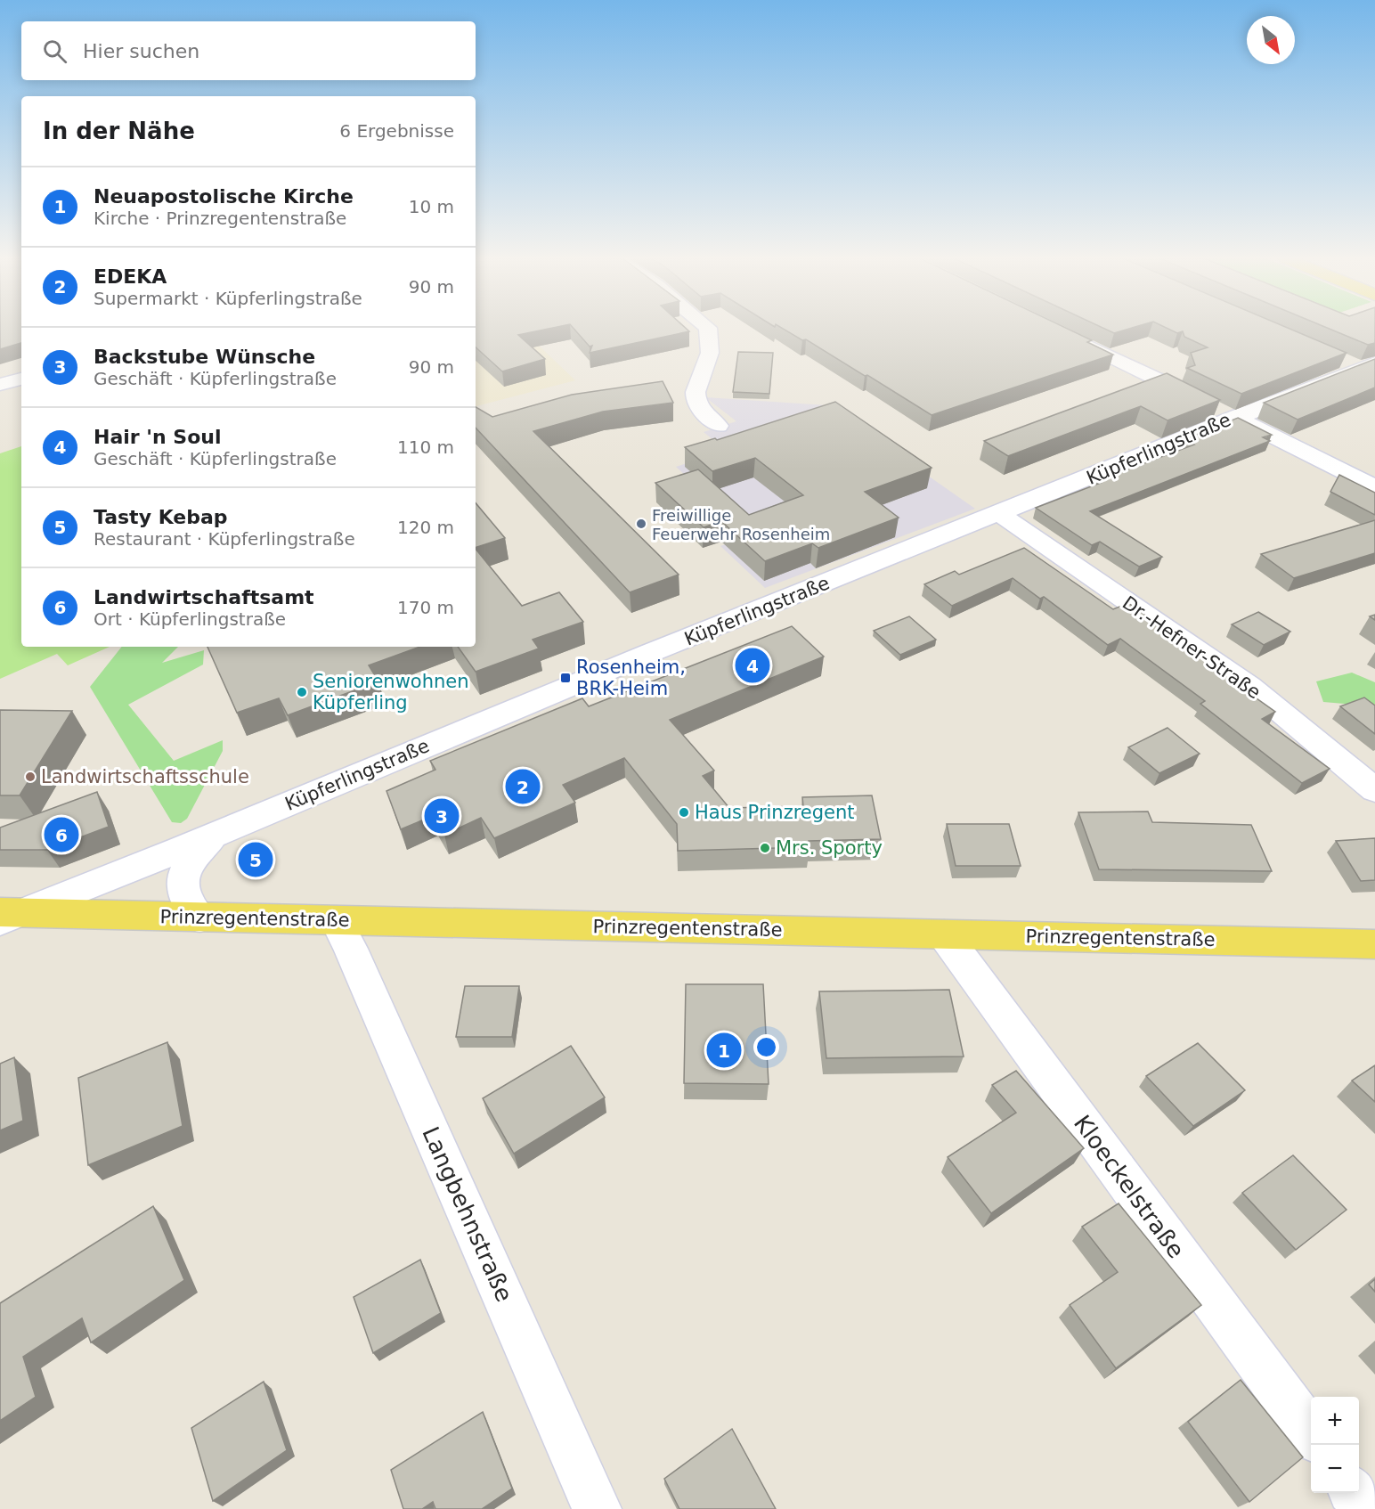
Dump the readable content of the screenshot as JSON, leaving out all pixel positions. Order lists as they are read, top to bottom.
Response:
{
  "streets": {
    "main road": ["Prinzregentenstraße"],
    "street": [
      "Küpferlingstraße",
      "Dr.-Hefner-Straße",
      "Kloeckelstraße",
      "Langbehnstraße"
    ]
  },
  "crossings": [
    ["Küpferlingstraße", "Dr.-Hefner-Straße"],
    ["Küpferlingstraße", "Prinzregentenstraße"],
    ["Prinzregentenstraße", "Kloeckelstraße"],
    ["Prinzregentenstraße", "Langbehnstraße"]
  ],
  "places": {
    "other": [
      "Freiwillige Feuerwehr Rosenheim",
      "Seniorenwohnen Küpferling",
      "Landwirtschaftsschule",
      "Haus Prinzregent",
      "Mrs. Sporty"
    ],
    "transit": ["Rosenheim, BRK-Heim"]
  },
  "north": "bottom right",
  "page": {
    "search": "Hier suchen",
    "heading": ["In der Nähe", "6 Ergebnisse"],
    "list": [
      {
        "mark": "1",
        "name": "Neuapostolische Kirche",
        "note": "Kirche · Prinzregentenstraße",
        "value": "10 m"
      },
      {
        "mark": "2",
        "name": "EDEKA",
        "note": "Supermarkt · Küpferlingstraße",
        "value": "90 m"
      },
      {
        "mark": "3",
        "name": "Backstube Wünsche",
        "note": "Geschäft · Küpferlingstraße",
        "value": "90 m"
      },
      {
        "mark": "4",
        "name": "Hair 'n Soul",
        "note": "Geschäft · Küpferlingstraße",
        "value": "110 m"
      },
      {
        "mark": "5",
        "name": "Tasty Kebap",
        "note": "Restaurant · Küpferlingstraße",
        "value": "120 m"
      },
      {
        "mark": "6",
        "name": "Landwirtschaftsamt",
        "note": "Ort · Küpferlingstraße",
        "value": "170 m"
      }
    ],
    "pins": [
      "4",
      "2",
      "3",
      "6",
      "5",
      "1"
    ],
    "map_buttons": ["+", "−"]
  }
}
